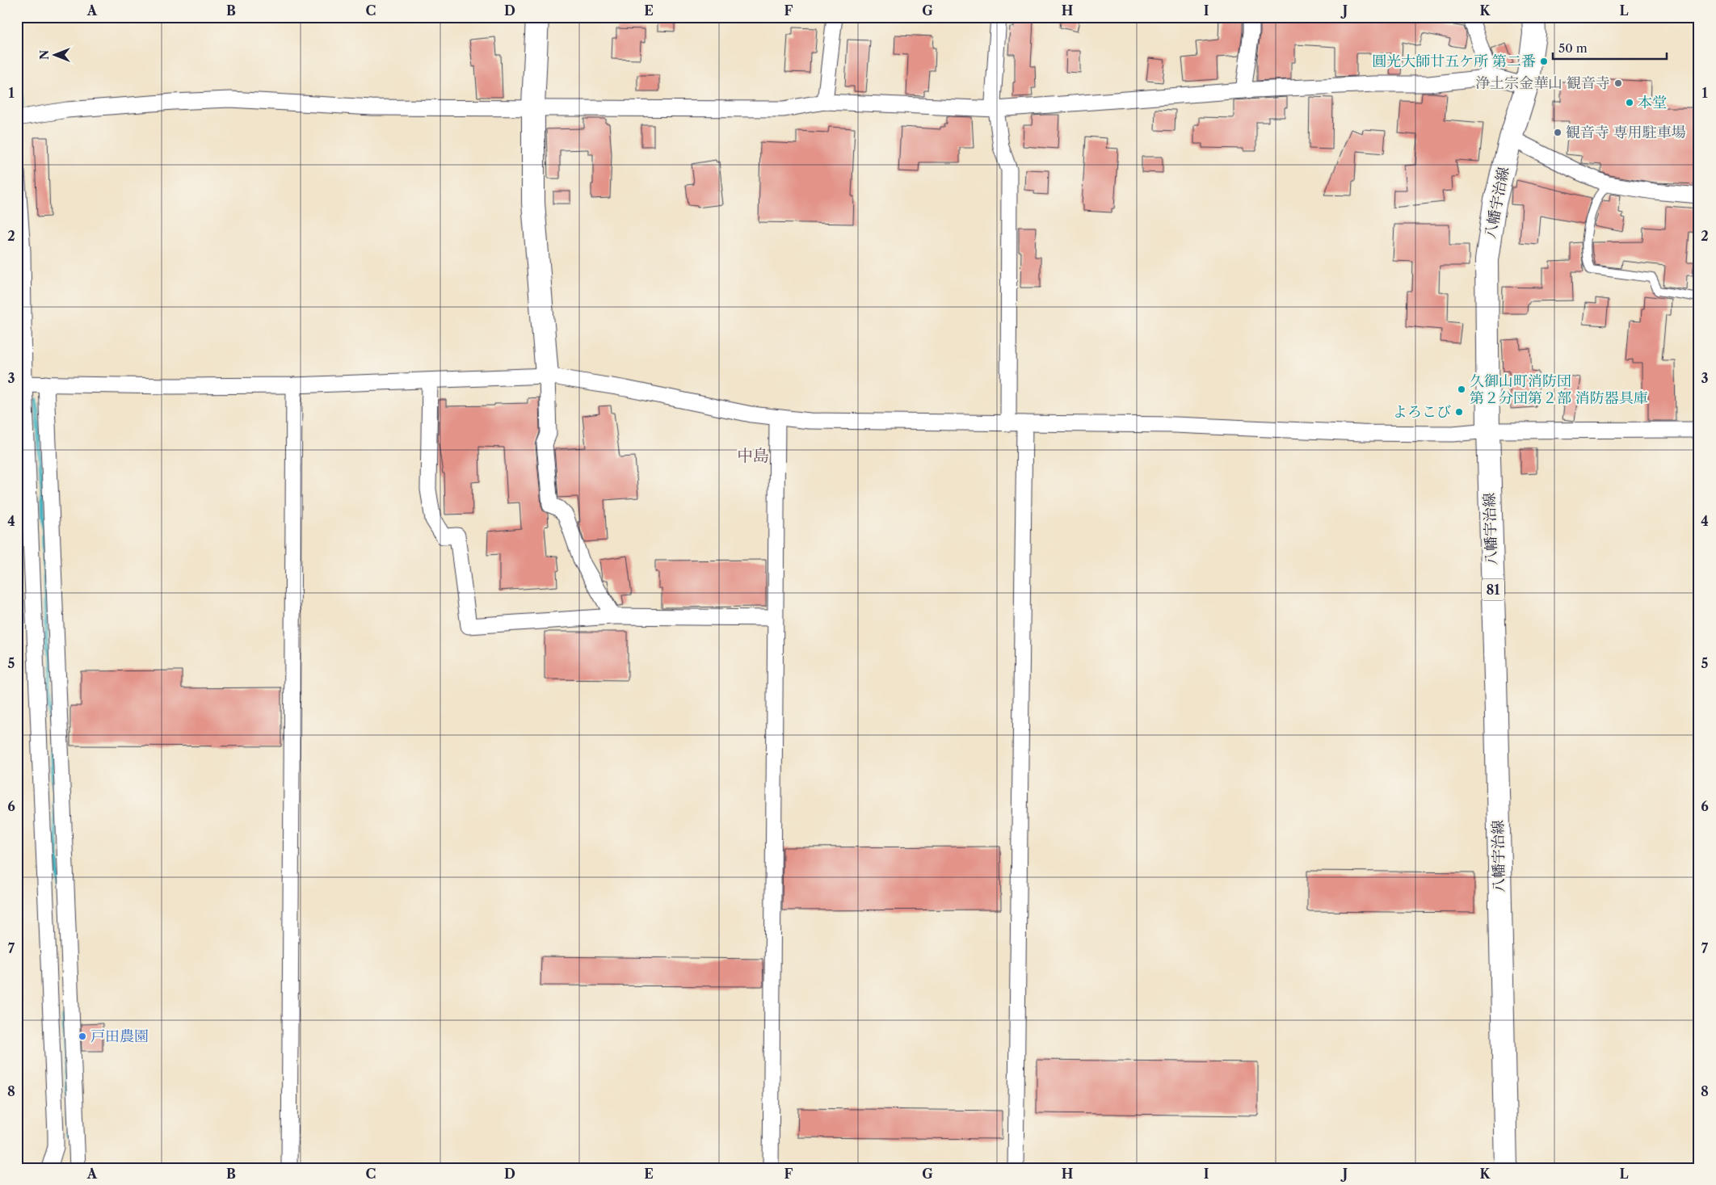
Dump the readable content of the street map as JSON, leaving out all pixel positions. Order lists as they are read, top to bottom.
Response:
{
  "streets": {
    "main road": ["八幡宇治線", "81"]
  },
  "districts": ["中島"],
  "places": [
    "圓光大師廿五ケ所 第二番",
    "浄土宗金華山 観音寺",
    "本堂",
    "観音寺 専用駐車場",
    "久御山町消防団 第２分団第２部 消防器具庫",
    "よろこび",
    "戸田農園"
  ],
  "scale_bar": "50 m",
  "north": "left",
  "grid": {
    "columns": [
      "A",
      "B",
      "C",
      "D",
      "E",
      "F",
      "G",
      "H",
      "I",
      "J",
      "K",
      "L"
    ],
    "rows": [
      "1",
      "2",
      "3",
      "4",
      "5",
      "6",
      "7",
      "8"
    ]
  }
}
